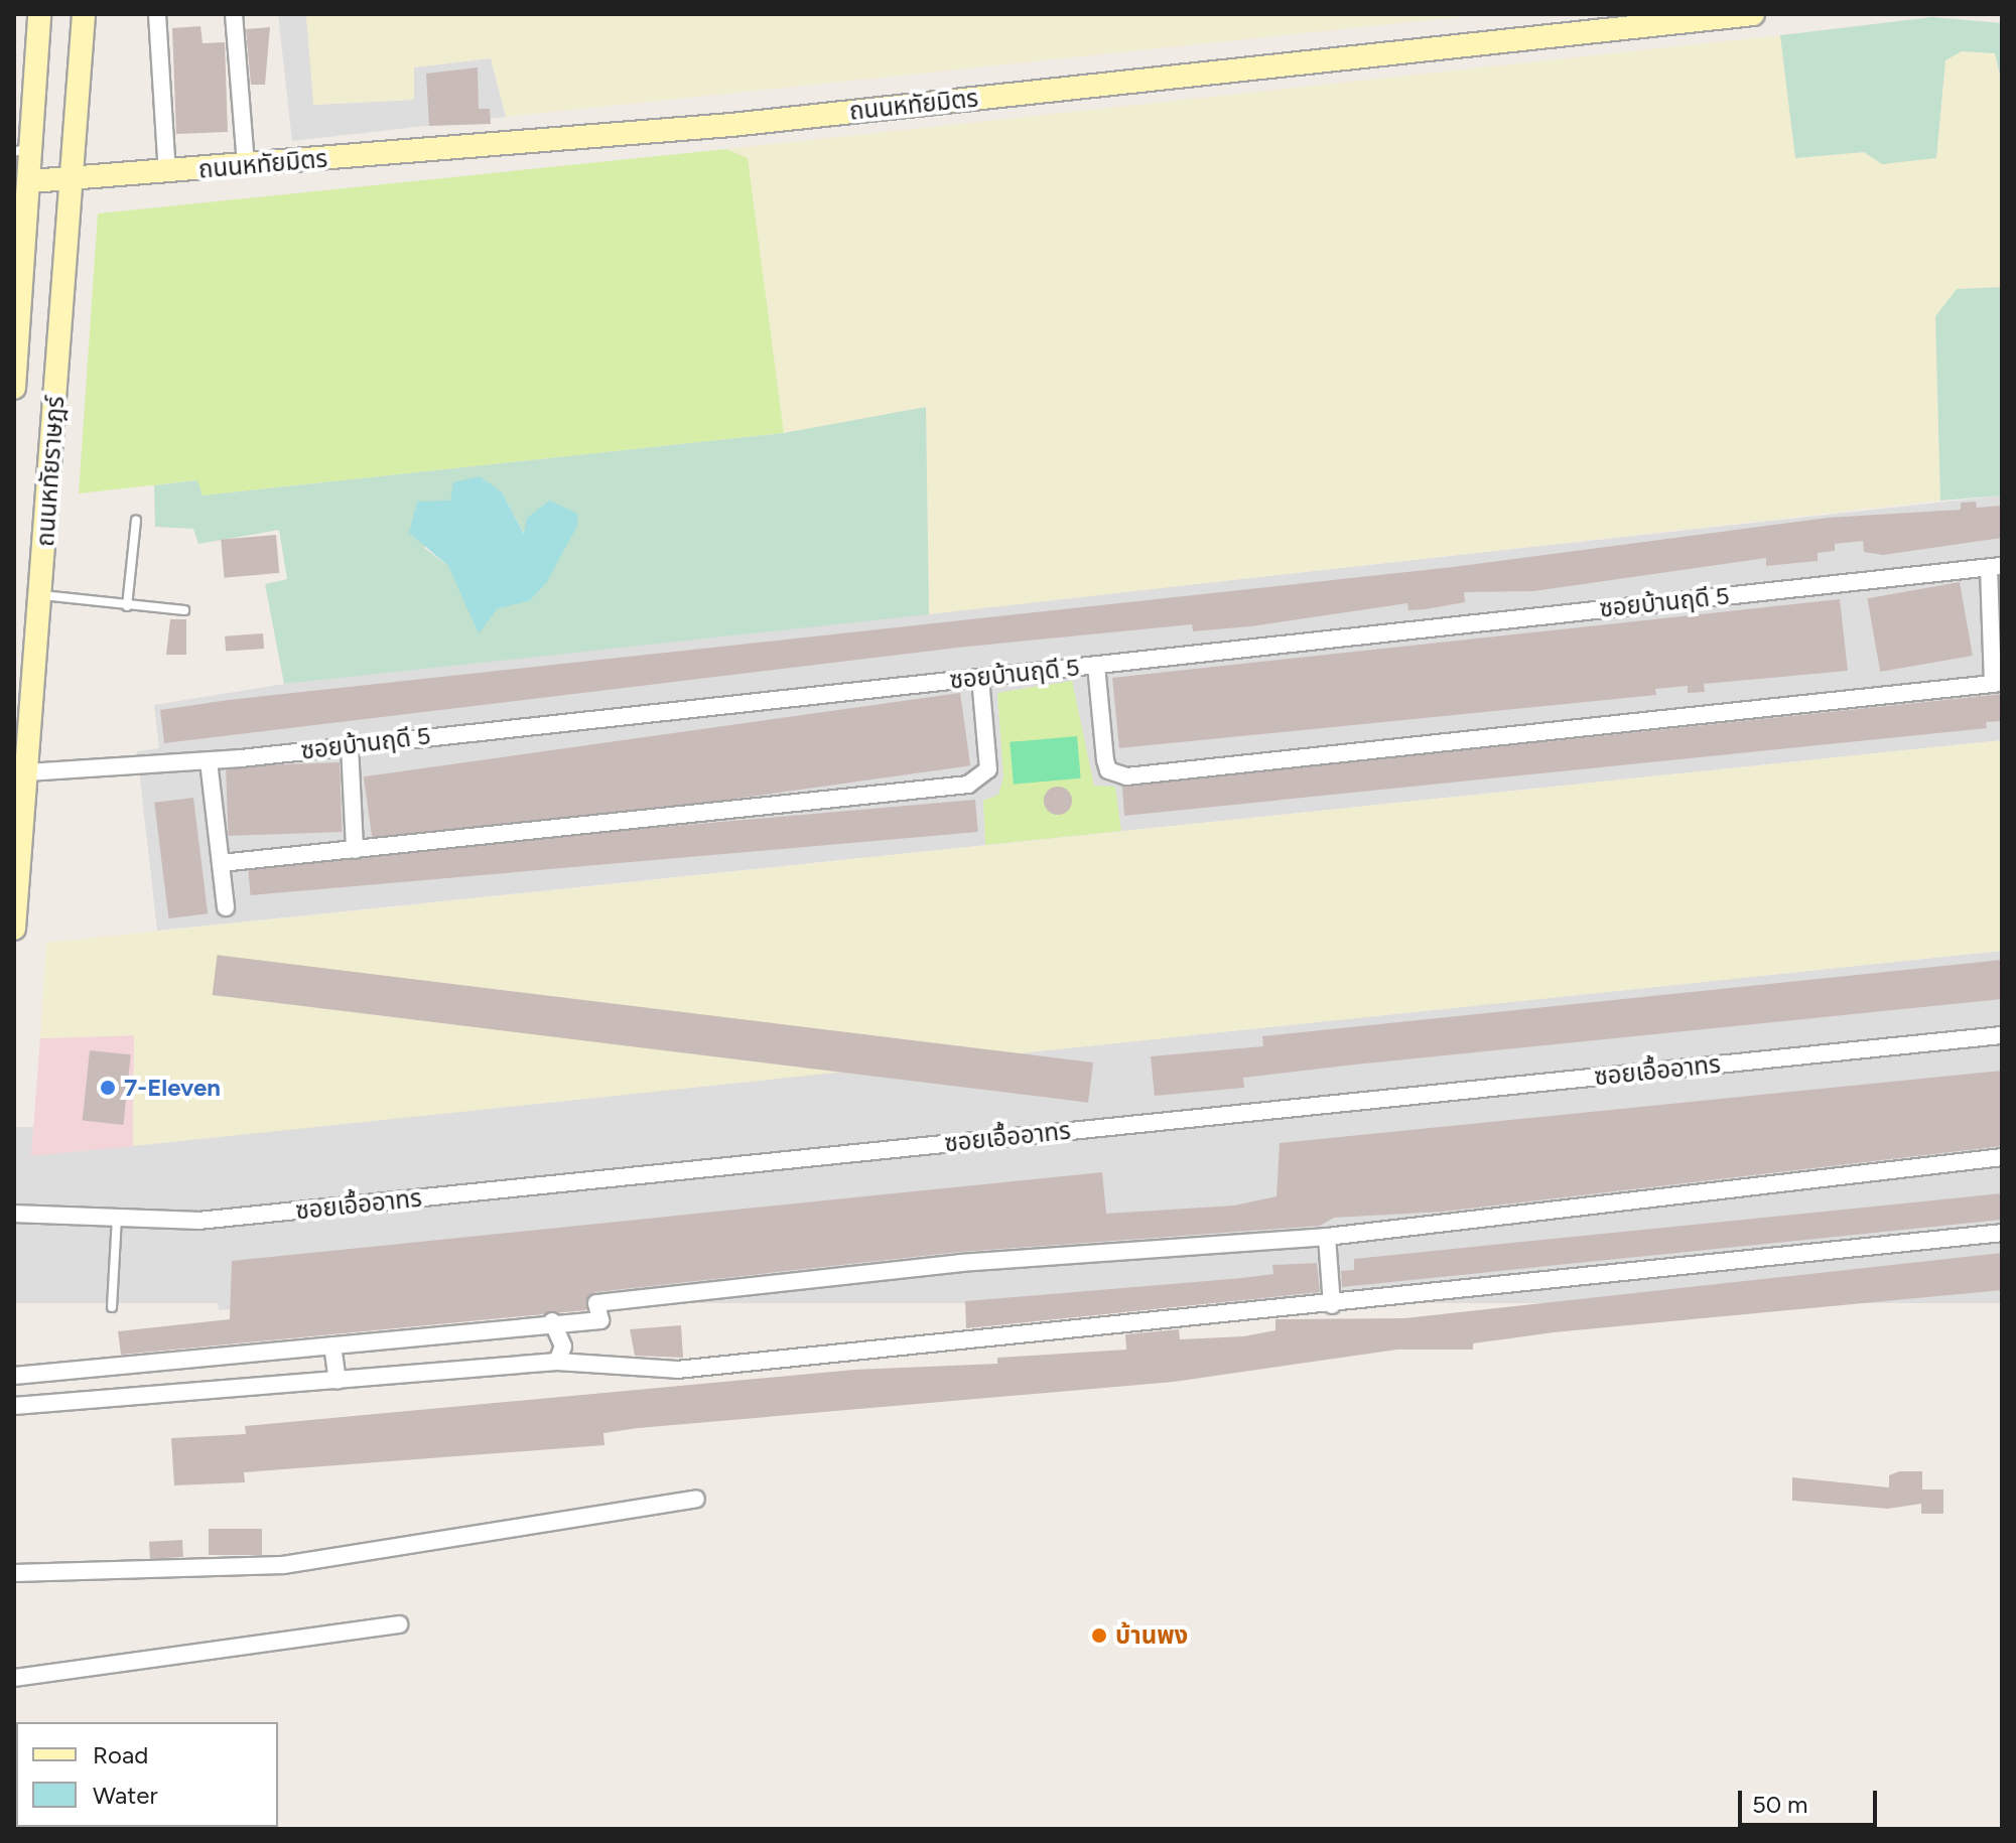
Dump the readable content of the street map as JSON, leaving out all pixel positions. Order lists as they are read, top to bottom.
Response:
{
  "streets": {
    "street": [
      "ถนนหทัยมิตร",
      "ถนนหทัยราษฎร์",
      "ซอยบ้านฤดี 5",
      "ซอยเอื้ออาทร"
    ]
  },
  "crossings": [
    ["ถนนหทัยมิตร", "ถนนหทัยราษฎร์"],
    ["ถนนหทัยราษฎร์", "ซอยบ้านฤดี 5"]
  ],
  "places": ["7-Eleven", "บ้านพง"],
  "legend": ["Road", "Water"],
  "scale_bar": "50 m"
}
